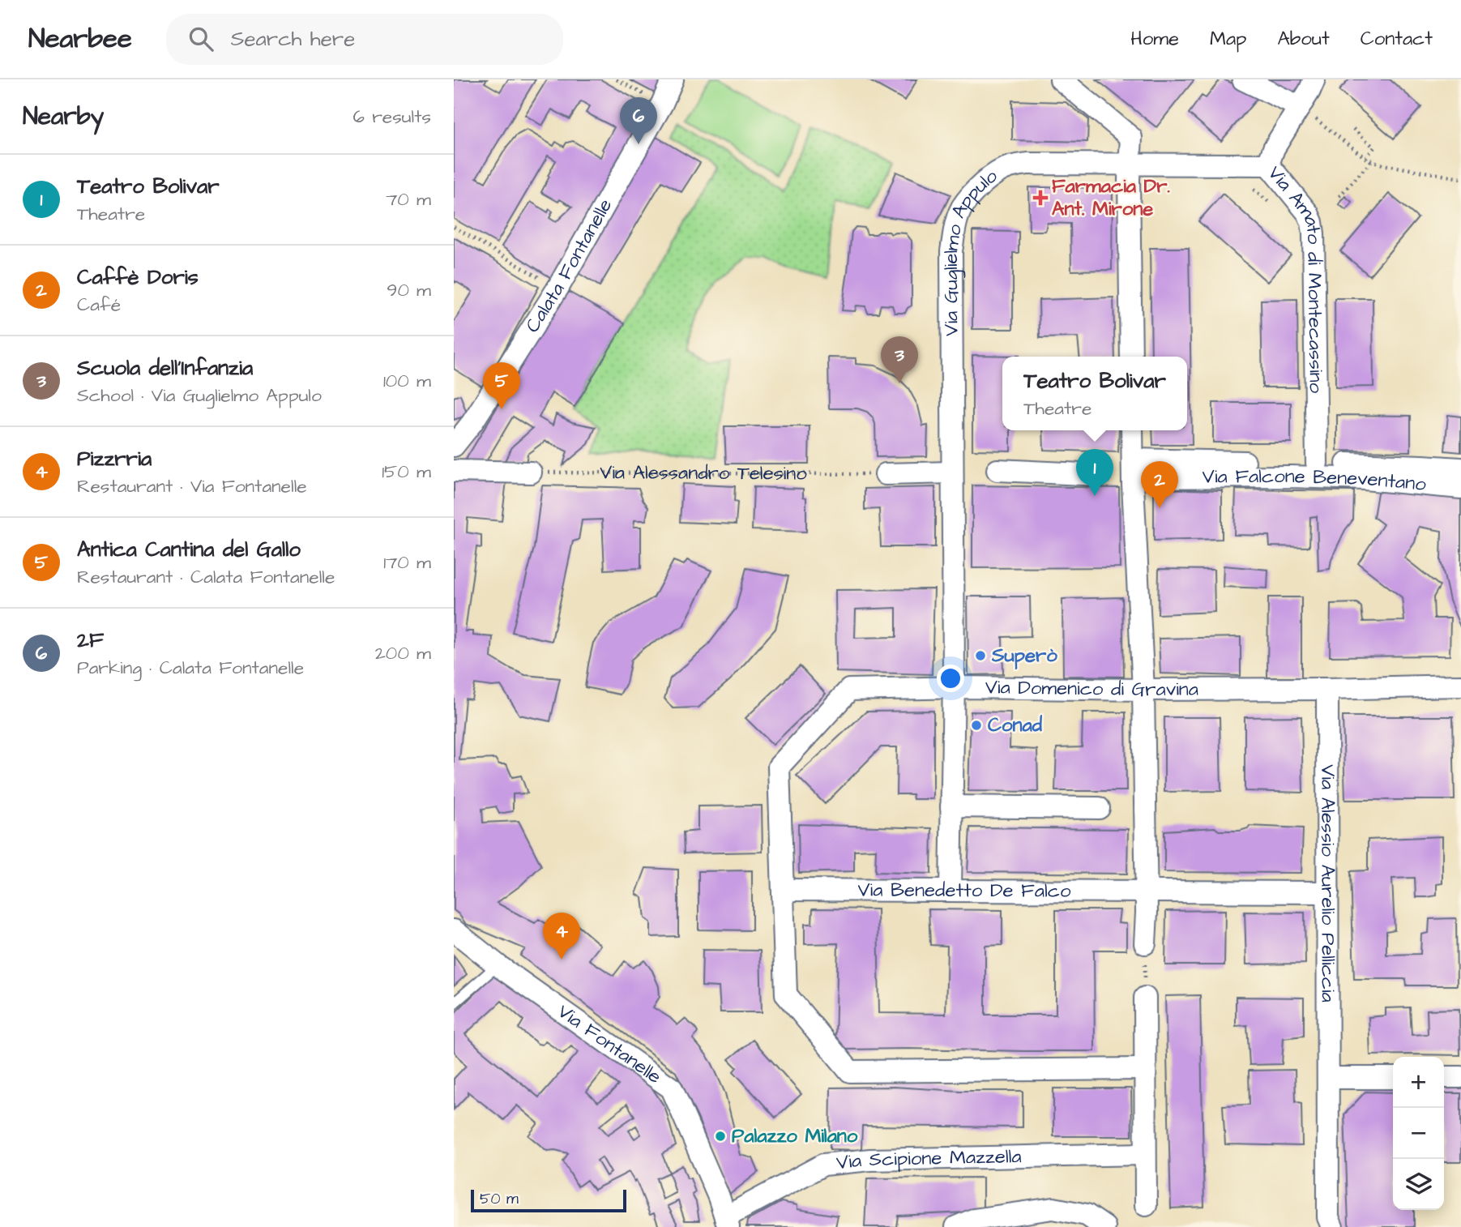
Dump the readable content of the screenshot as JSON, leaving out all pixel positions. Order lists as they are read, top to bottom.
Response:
{
  "streets": {
    "street": [
      "Via Guglielmo Appulo",
      "Calata Fontanelle",
      "Via Amato di Montecassino",
      "Via Falcone Beneventano",
      "Via Domenico di Gravina",
      "Via Alessio Aurelio Pelliccia",
      "Via Benedetto De Falco",
      "Via Fontanelle",
      "Via Scipione Mazzella"
    ],
    "path": ["Via Alessandro Telesino"]
  },
  "crossings": [
    ["Via Guglielmo Appulo", "Via Amato di Montecassino"],
    ["Via Guglielmo Appulo", "Via Domenico di Gravina"],
    ["Via Guglielmo Appulo", "Via Benedetto De Falco"],
    ["Via Amato di Montecassino", "Via Falcone Beneventano"],
    ["Via Domenico di Gravina", "Via Alessio Aurelio Pelliccia"],
    ["Via Domenico di Gravina", "Via Benedetto De Falco"],
    ["Via Alessio Aurelio Pelliccia", "Via Benedetto De Falco"],
    ["Via Fontanelle", "Via Scipione Mazzella"]
  ],
  "places": {
    "health": ["Farmacia Dr. Ant. Mirone"],
    "other": ["Superò", "Conad", "Palazzo Milano"]
  },
  "scale_bar": "50 m",
  "page": {
    "header": "Nearbee",
    "search": "Search here",
    "nav": [
      "Home",
      "Map",
      "About",
      "Contact"
    ],
    "heading": ["Nearby", "6 results"],
    "pins": [
      "6",
      "3",
      "5",
      "1",
      "2",
      "4"
    ],
    "list": [
      {
        "mark": "1",
        "name": "Teatro Bolivar",
        "note": "Theatre",
        "value": "70 m"
      },
      {
        "mark": "2",
        "name": "Caffè Doris",
        "note": "Café",
        "value": "90 m"
      },
      {
        "mark": "3",
        "name": "Scuola dell'Infanzia",
        "note": "School · Via Guglielmo Appulo",
        "value": "100 m"
      },
      {
        "mark": "4",
        "name": "Pizzrria",
        "note": "Restaurant · Via Fontanelle",
        "value": "150 m"
      },
      {
        "mark": "5",
        "name": "Antica Cantina del Gallo",
        "note": "Restaurant · Calata Fontanelle",
        "value": "170 m"
      },
      {
        "mark": "6",
        "name": "2F",
        "note": "Parking · Calata Fontanelle",
        "value": "200 m"
      }
    ],
    "popup": ["Teatro Bolivar", "Theatre"],
    "map_buttons": ["+", "−"],
    "scale": "50 m"
  }
}
